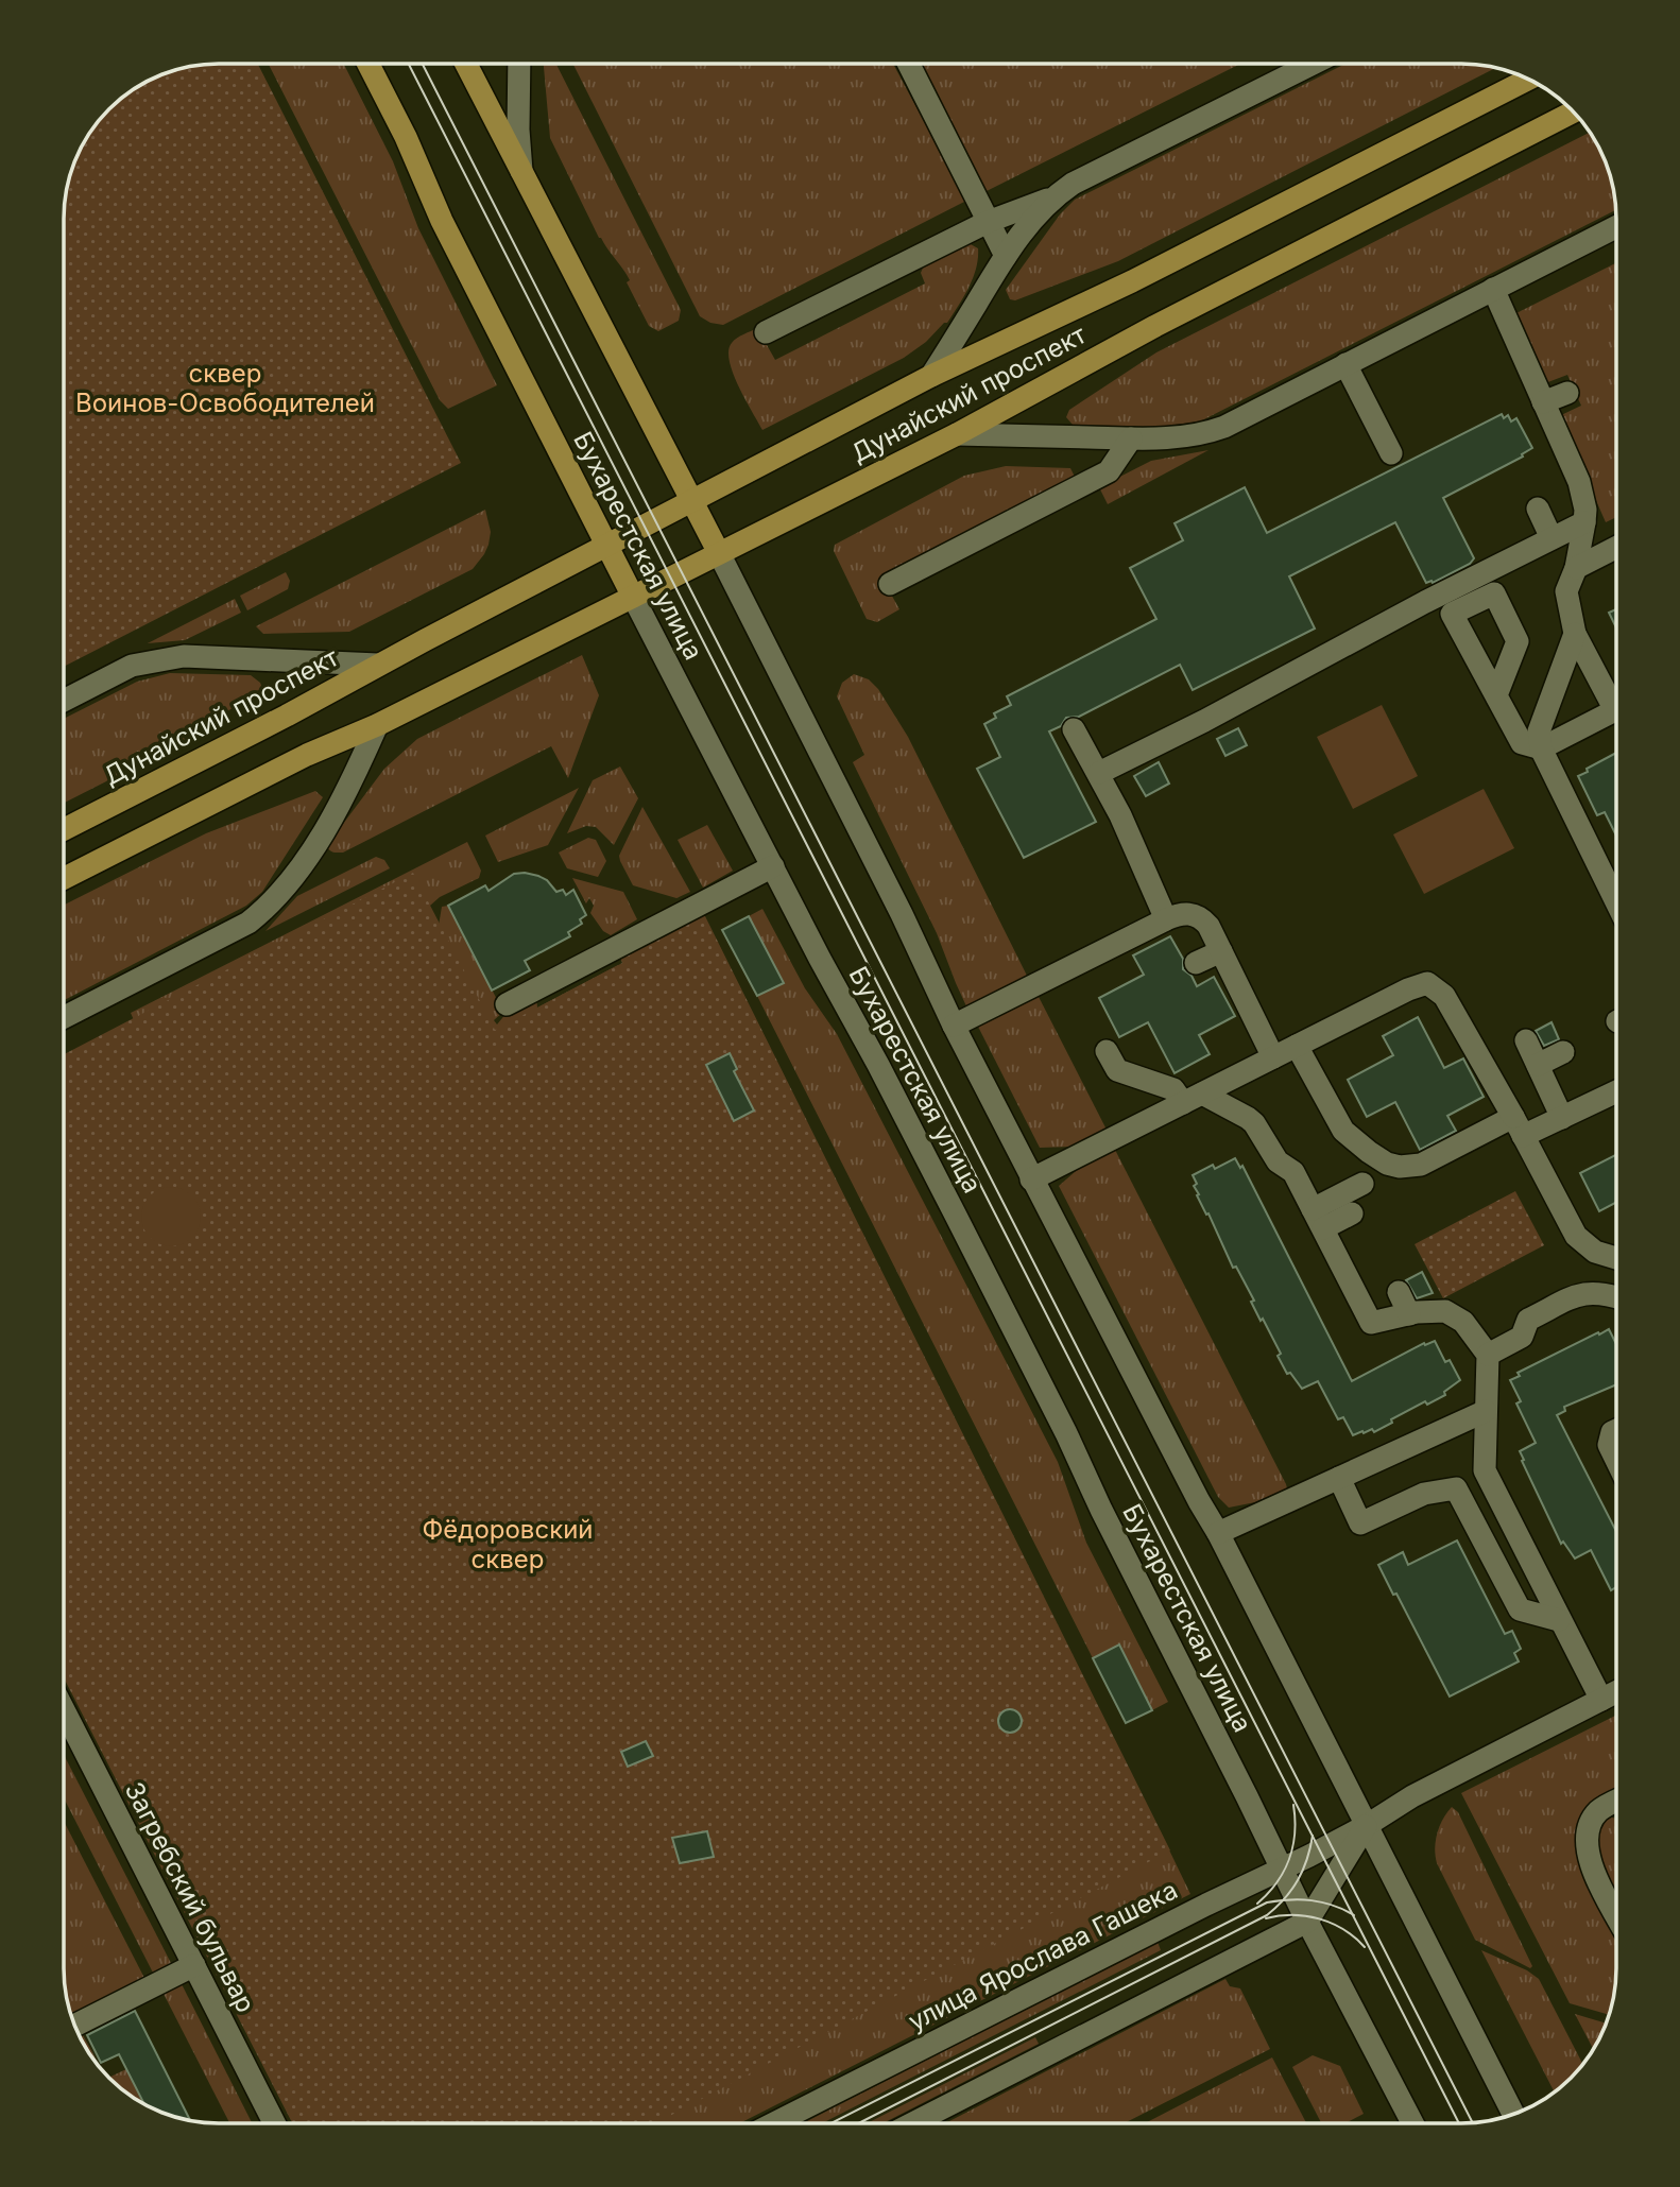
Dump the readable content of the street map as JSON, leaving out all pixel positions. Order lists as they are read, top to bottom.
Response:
{
  "streets": {
    "main road": ["Дунайский проспект", "Бухарестская улица"],
    "street": ["Загребский бульвар", "улица Ярослава Гашека"]
  },
  "crossings": [
    ["Дунайский проспект", "Бухарестская улица"],
    ["Бухарестская улица", "улица Ярослава Гашека"]
  ],
  "parks": ["сквер Воинов-Освободителей", "Фёдоровский сквер"]
}
